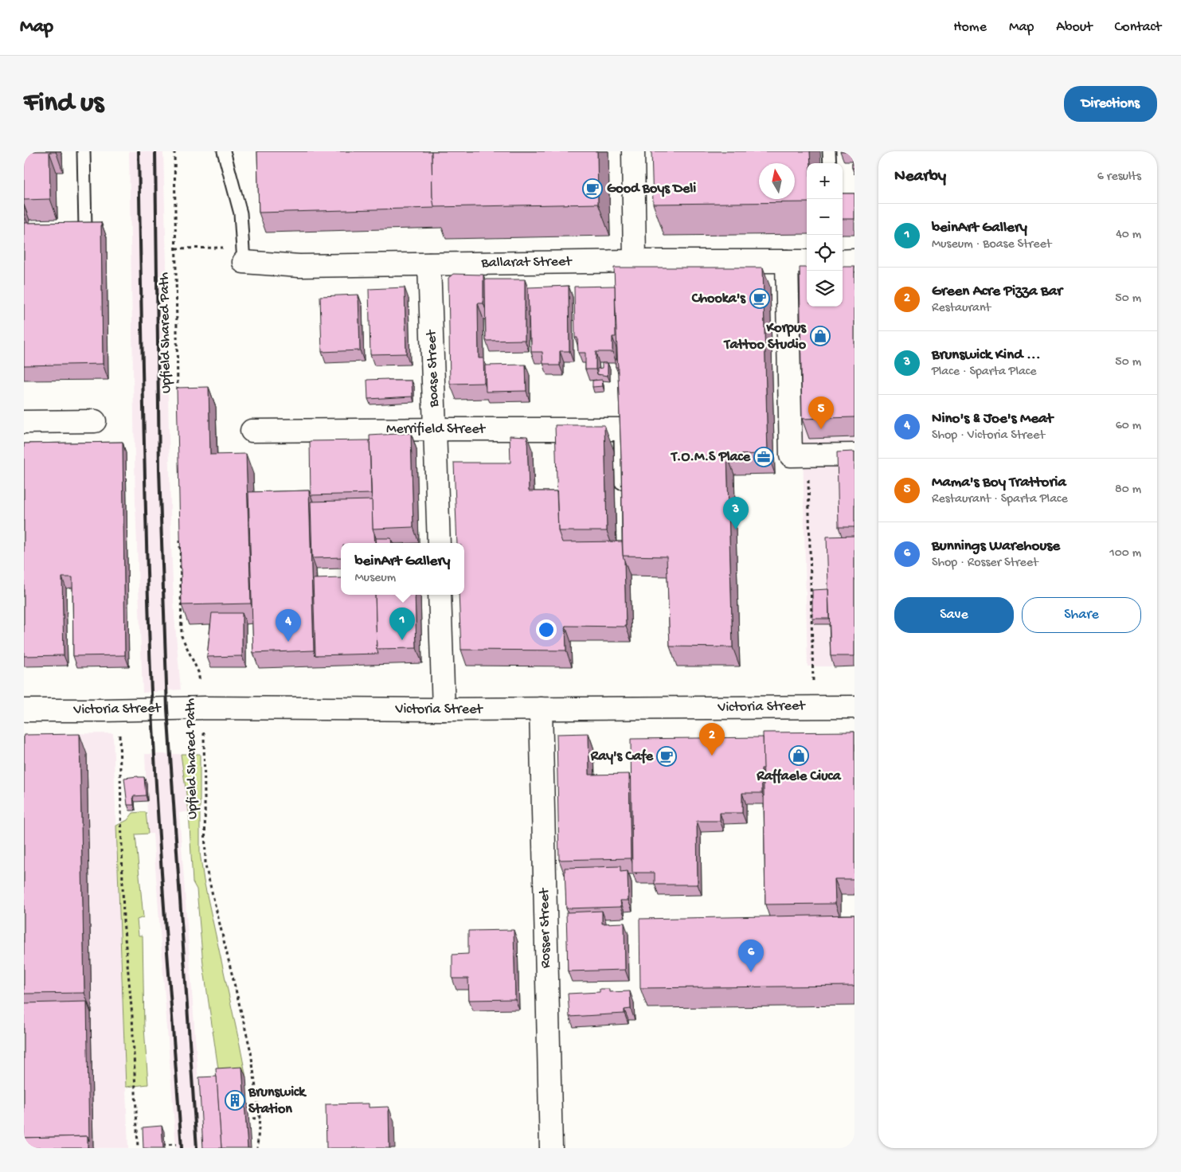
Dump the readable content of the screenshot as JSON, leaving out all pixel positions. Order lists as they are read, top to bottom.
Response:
{
  "streets": {
    "street": [
      "Ballarat Street",
      "Boase Street",
      "Merrifield Street",
      "Victoria Street",
      "Rosser Street"
    ],
    "path": ["Upfield Shared Path"]
  },
  "crossings": [
    ["Ballarat Street", "Boase Street"],
    ["Upfield Shared Path", "Victoria Street"],
    ["Boase Street", "Merrifield Street"],
    ["Victoria Street", "Rosser Street"]
  ],
  "places": {
    "cafe": ["Good Boys Deli", "Chooka's", "Ray's Cafe"],
    "shop": ["Korpus Tattoo Studio", "Raffaele Ciuca"],
    "office": ["T.O.M.S Place"],
    "building": ["Brunswick Station"]
  },
  "north": "top",
  "page": {
    "header": "Map",
    "nav": [
      "Home",
      "Map",
      "About",
      "Contact"
    ],
    "buttons": [
      "Directions",
      ["Save", "Share"]
    ],
    "title": "Find us",
    "heading": ["Nearby", "6 results"],
    "map_buttons": ["+", "−"],
    "list": [
      {
        "mark": "1",
        "name": "beinArt Gallery",
        "note": "Museum · Boase Street",
        "value": "40 m"
      },
      {
        "mark": "2",
        "name": "Green Acre Pizza Bar",
        "note": "Restaurant",
        "value": "50 m"
      },
      {
        "mark": "3",
        "name": "Brunswick Kind ...",
        "note": "Place · Sparta Place",
        "value": "50 m"
      },
      {
        "mark": "4",
        "name": "Nino's & Joe's Meat",
        "note": "Shop · Victoria Street",
        "value": "60 m"
      },
      {
        "mark": "5",
        "name": "Mama's Boy Trattoria",
        "note": "Restaurant · Sparta Place",
        "value": "80 m"
      },
      {
        "mark": "6",
        "name": "Bunnings Warehouse",
        "note": "Shop · Rosser Street",
        "value": "100 m"
      }
    ],
    "pins": [
      "5",
      "3",
      "1",
      "4",
      "2",
      "6"
    ],
    "popup": ["beinArt Gallery", "Museum"]
  }
}
